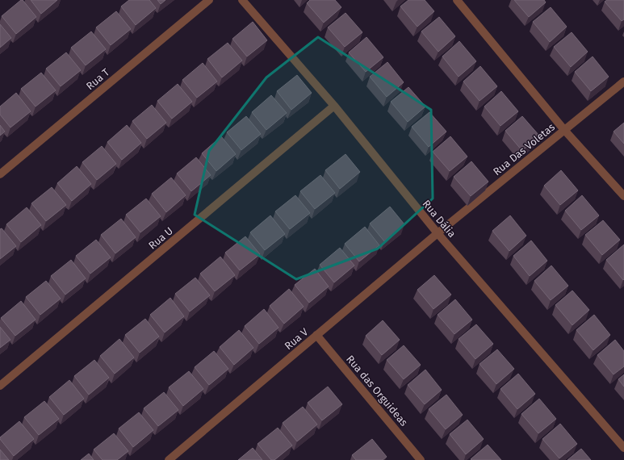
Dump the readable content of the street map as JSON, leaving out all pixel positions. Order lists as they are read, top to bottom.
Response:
{
  "streets": {
    "street": [
      "Rua T",
      "Rua Das Voletas",
      "Rua Dália",
      "Rua U",
      "Rua V",
      "Rua das Orguideas"
    ]
  },
  "crossings": [
    ["Rua Das Voletas", "Rua Dália"],
    ["Rua Das Voletas", "Rua V"],
    ["Rua Dália", "Rua U"],
    ["Rua Dália", "Rua V"],
    ["Rua V", "Rua das Orguideas"]
  ]
}
